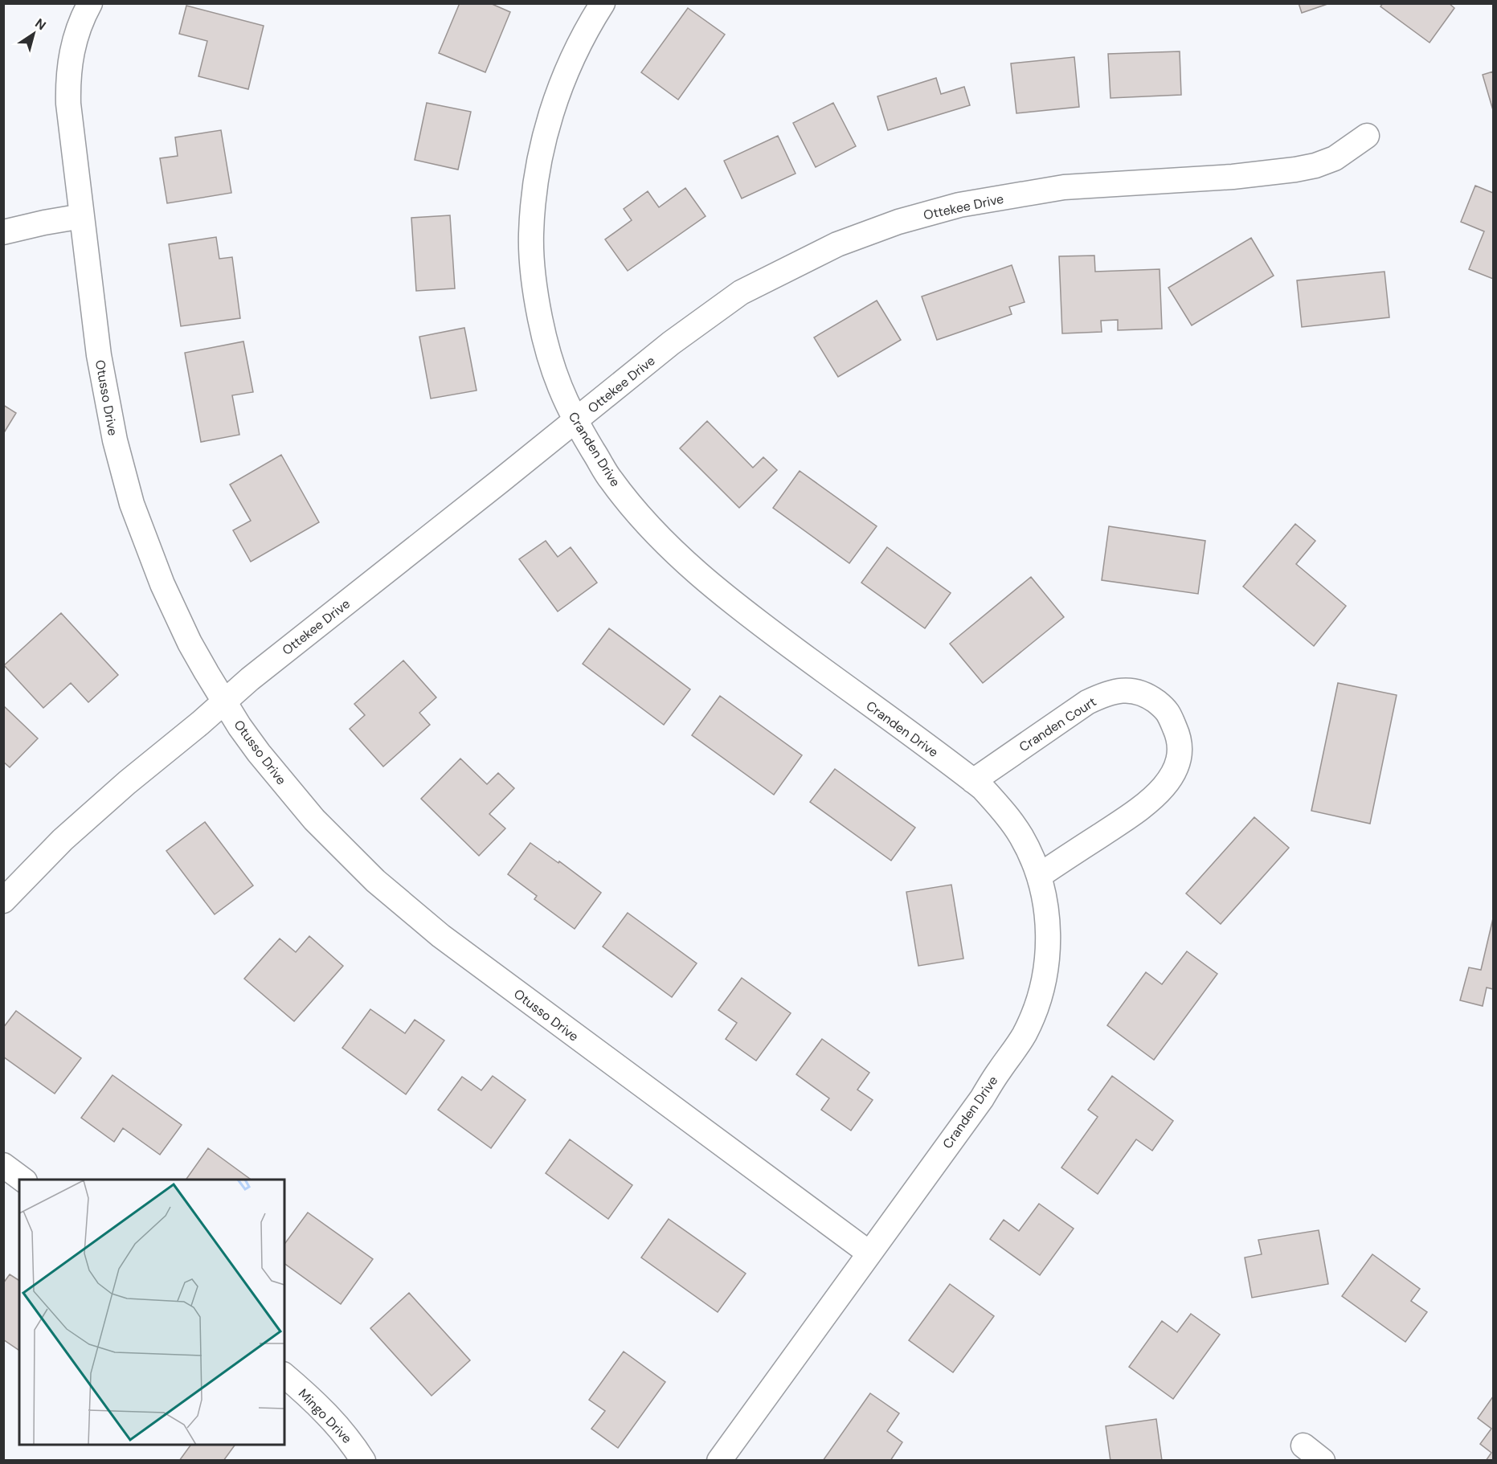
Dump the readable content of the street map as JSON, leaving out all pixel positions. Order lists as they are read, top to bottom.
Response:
{
  "streets": {
    "street": [
      "Ottekee Drive",
      "Otusso Drive",
      "Cranden Drive",
      "Cranden Court",
      "Mingo Drive"
    ]
  },
  "crossings": [
    ["Ottekee Drive", "Otusso Drive"],
    ["Ottekee Drive", "Cranden Drive"],
    ["Otusso Drive", "Cranden Drive"],
    ["Cranden Drive", "Cranden Court"]
  ],
  "north": "top right"
}
